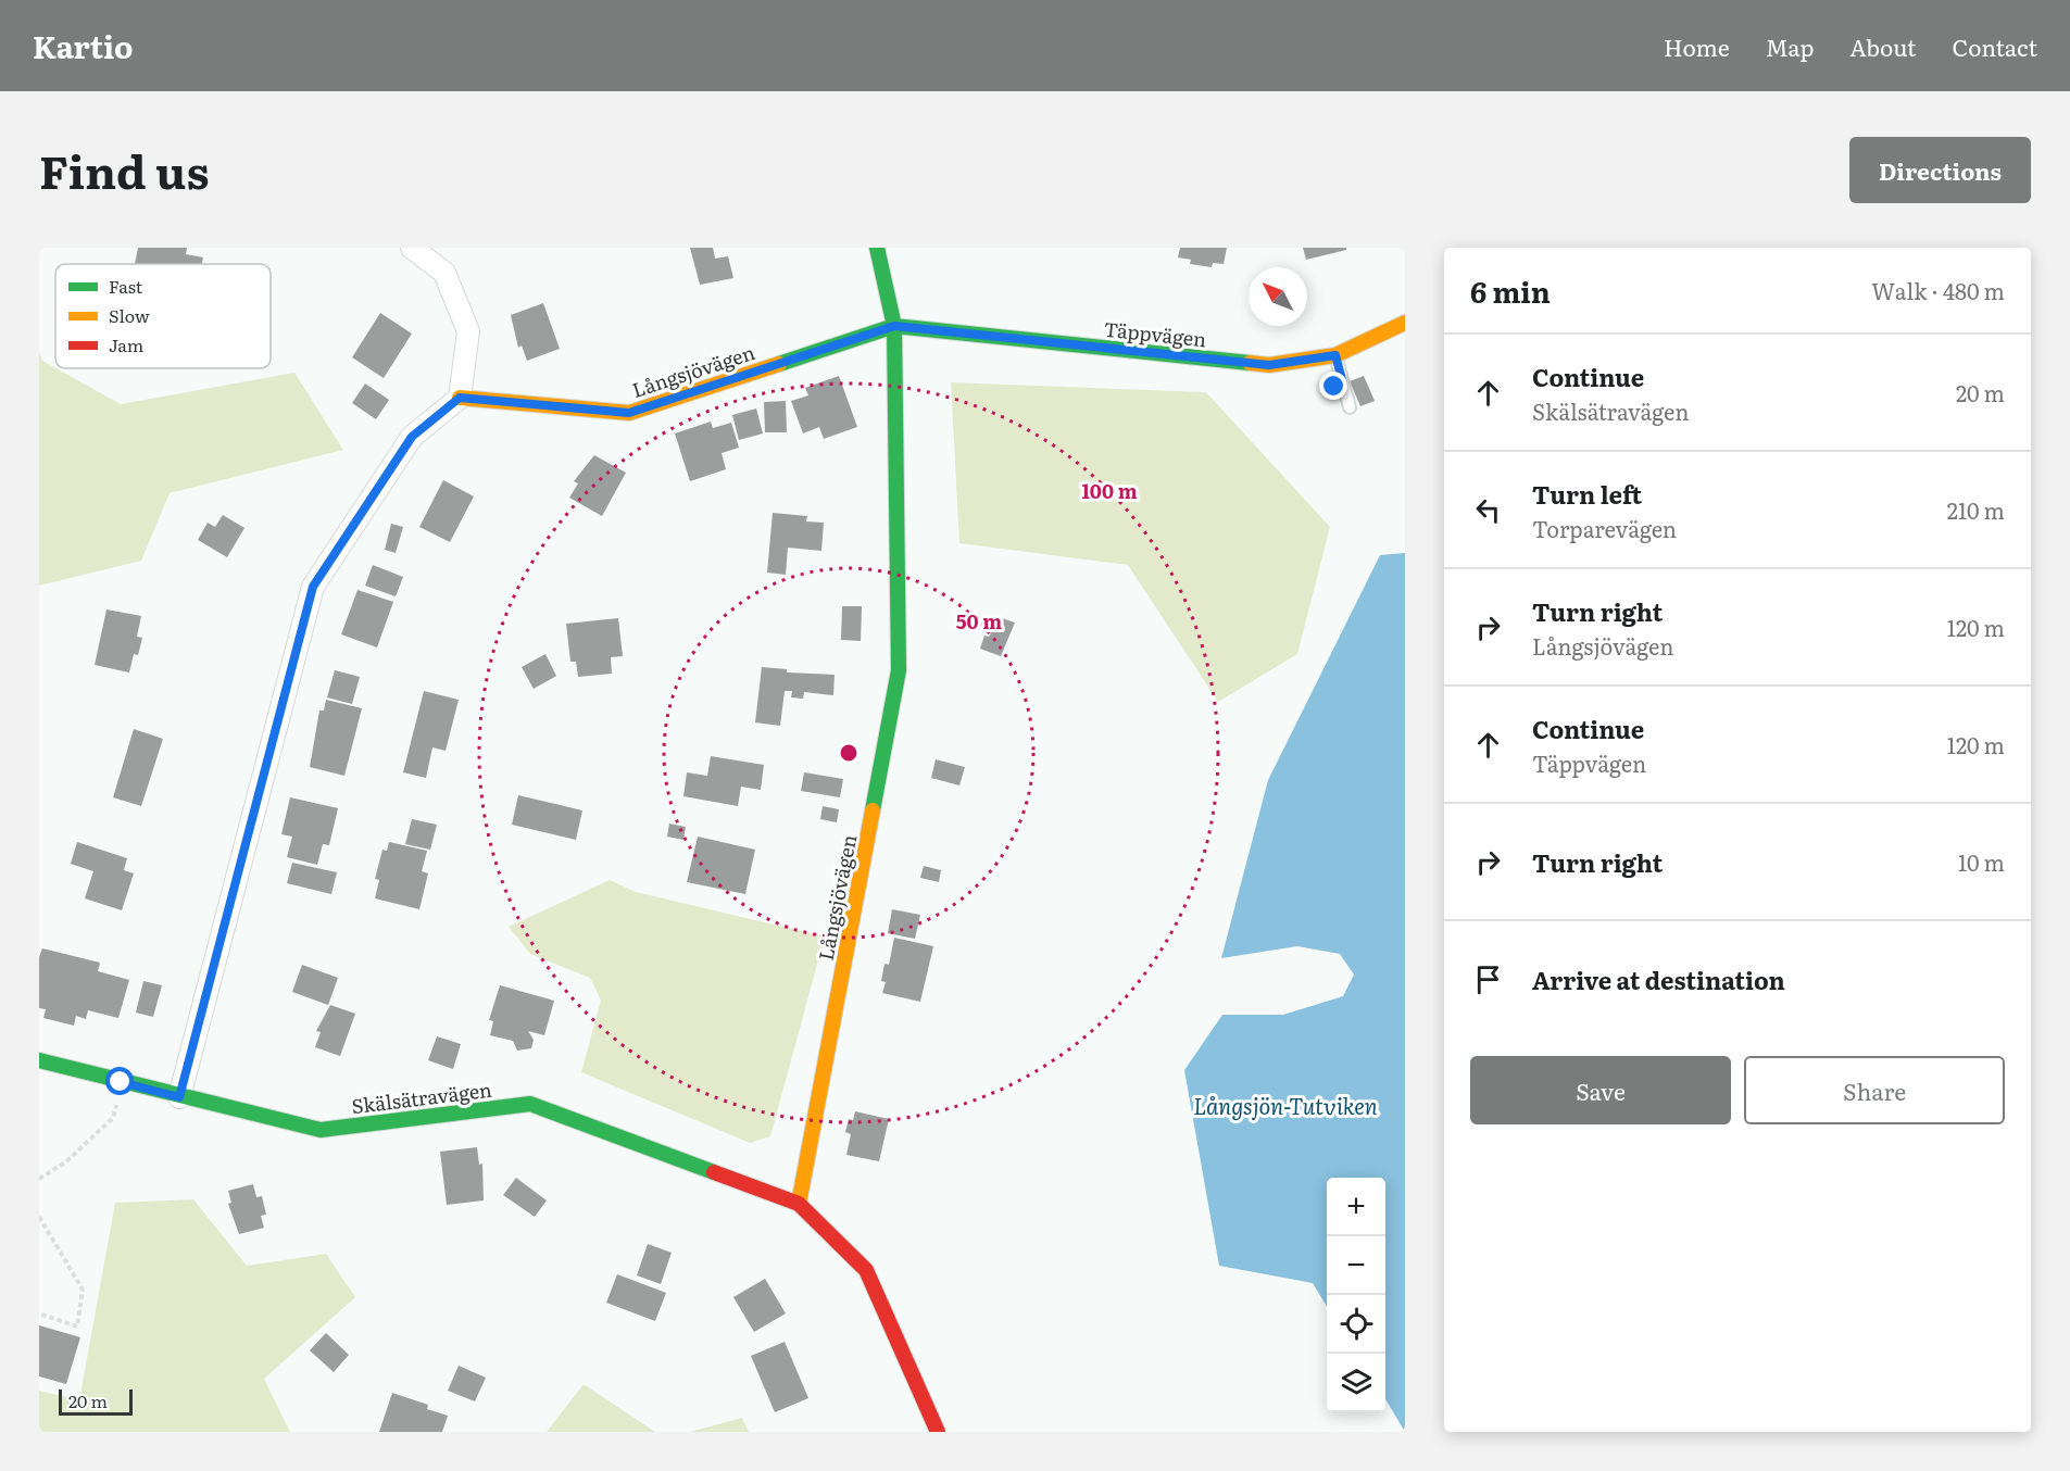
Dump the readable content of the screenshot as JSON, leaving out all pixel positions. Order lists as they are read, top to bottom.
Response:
{
  "streets": {
    "street": ["Täppvägen", "Långsjövägen", "Skälsätravägen"]
  },
  "crossings": [
    ["Täppvägen", "Långsjövägen"],
    ["Långsjövägen", "Skälsätravägen"]
  ],
  "water": ["Långsjön-Tutviken"],
  "legend": ["Fast", "Slow", "Jam"],
  "scale_bar": "20 m",
  "north": "top left",
  "page": {
    "header": "Kartio",
    "nav": [
      "Home",
      "Map",
      "About",
      "Contact"
    ],
    "title": "Find us",
    "buttons": [
      "Directions",
      ["Save", "Share"]
    ],
    "heading": ["6 min", "Walk · 480 m"],
    "list": [
      ["Continue", "Skälsätravägen", "20 m"],
      ["Turn left", "Torparevägen", "210 m"],
      ["Turn right", "Långsjövägen", "120 m"],
      ["Continue", "Täppvägen", "120 m"],
      ["Turn right", "10 m"],
      "Arrive at destination"
    ],
    "map_buttons": ["+", "−"],
    "scale": "20 m"
  },
  "rings": ["100 m", "50 m"]
}
